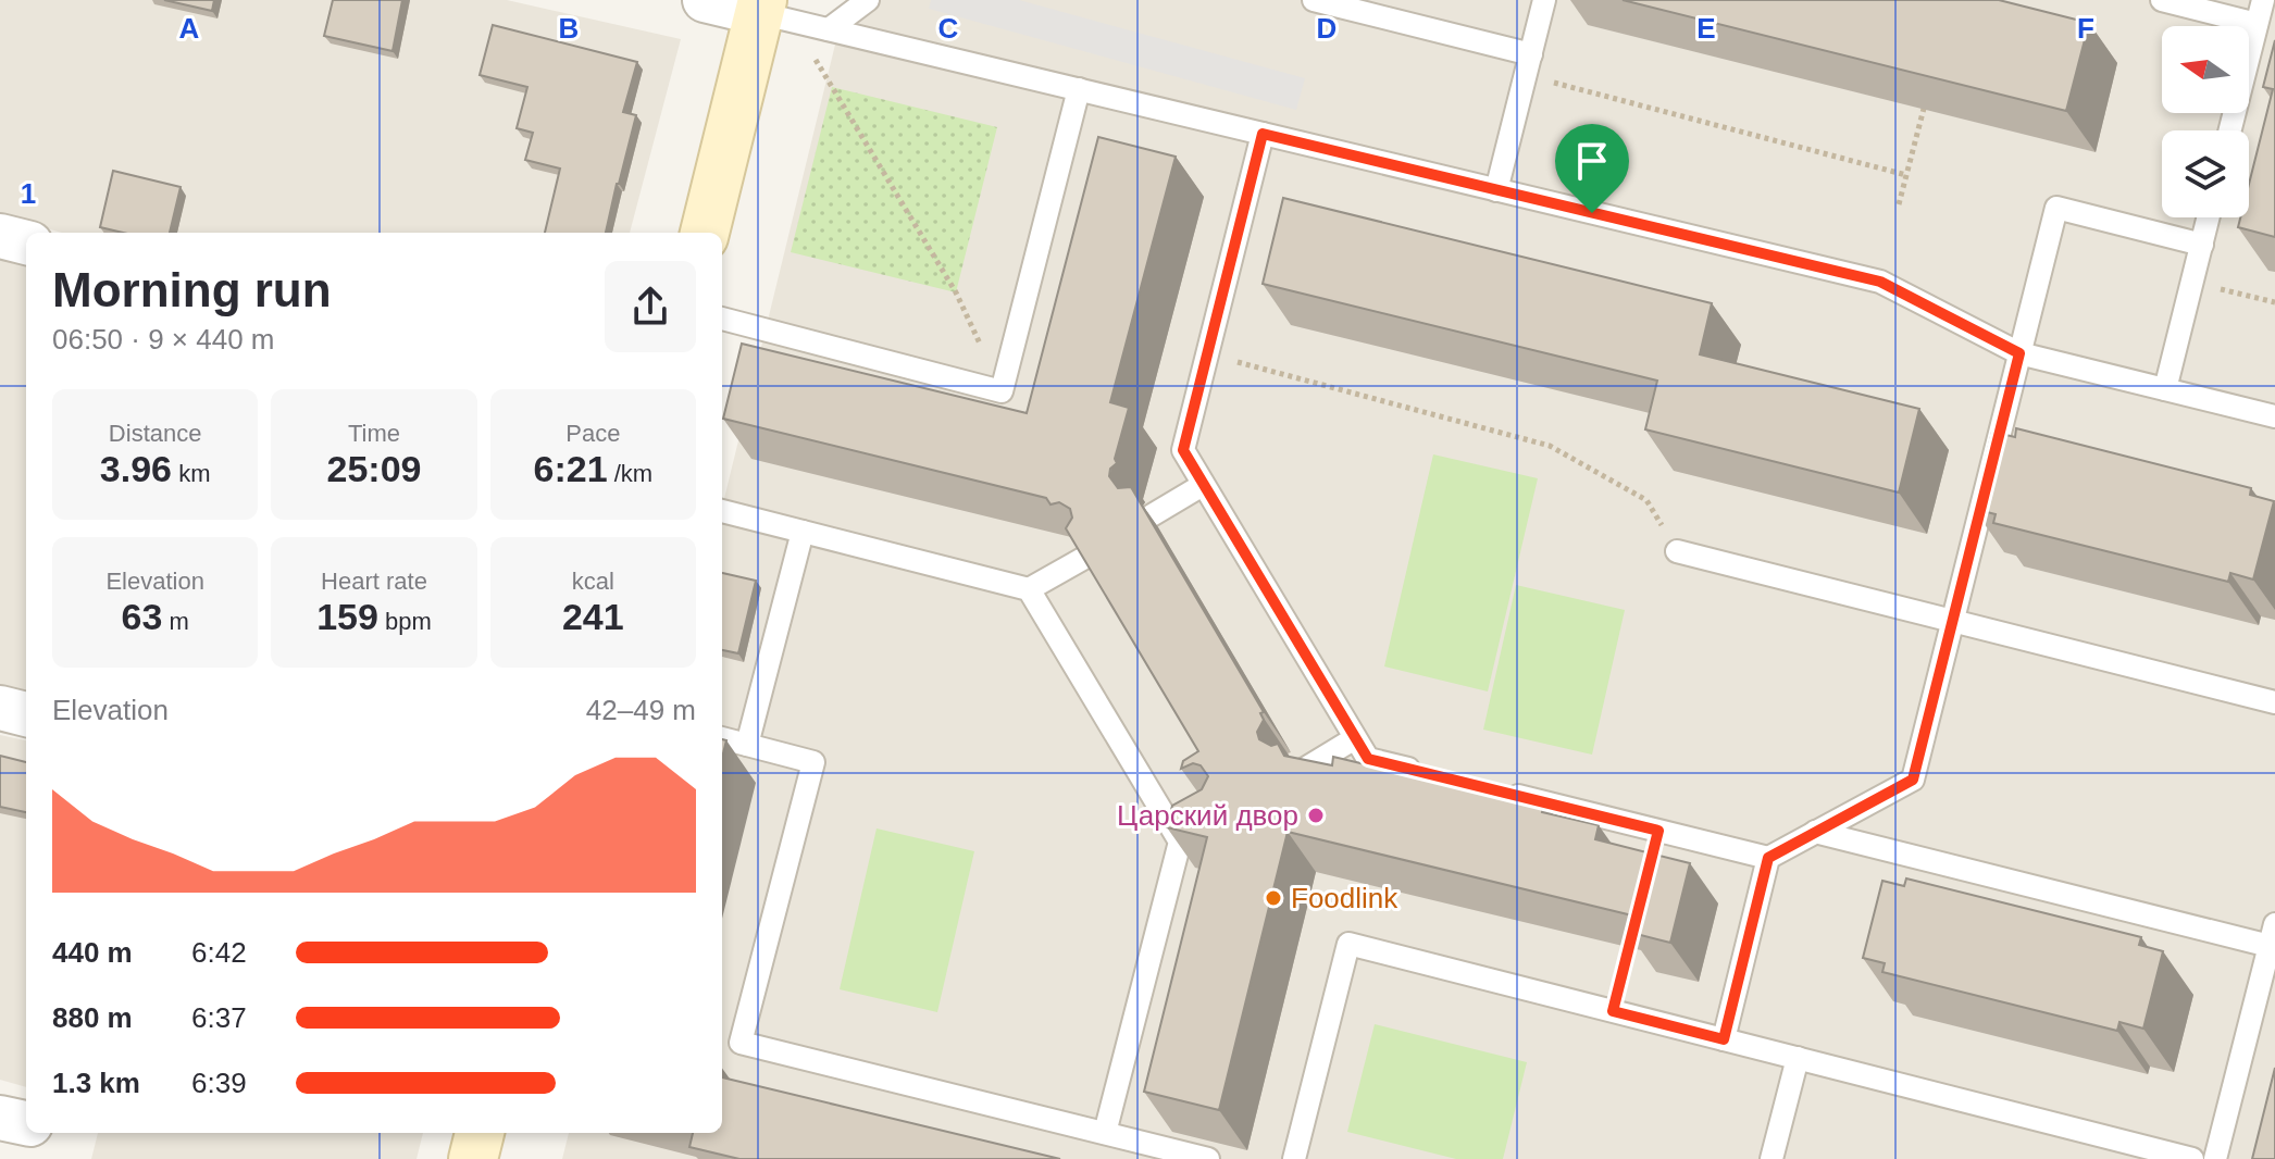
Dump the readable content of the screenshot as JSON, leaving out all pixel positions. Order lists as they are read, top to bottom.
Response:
{
  "places": ["Царский двор", "Foodlink"],
  "north": "left",
  "page": {
    "heading": ["Morning run", "06:50 · 9 × 440 m"],
    "stats": [
      ["Distance", "3.96 km"],
      ["Time", "25:09"],
      ["Pace", "6:21 /km"],
      ["Elevation", "63 m"],
      ["Heart rate", "159 bpm"],
      ["kcal", "241"]
    ],
    "chart": ["Elevation", "42–49 m"],
    "list": [
      {
        "name": "440 m",
        "note": "6:42"
      },
      {
        "name": "880 m",
        "note": "6:37"
      },
      {
        "name": "1.3 km",
        "note": "6:39"
      }
    ]
  },
  "grid": {
    "columns": [
      "A",
      "B",
      "C",
      "D",
      "E",
      "F"
    ],
    "rows": ["1"]
  }
}
